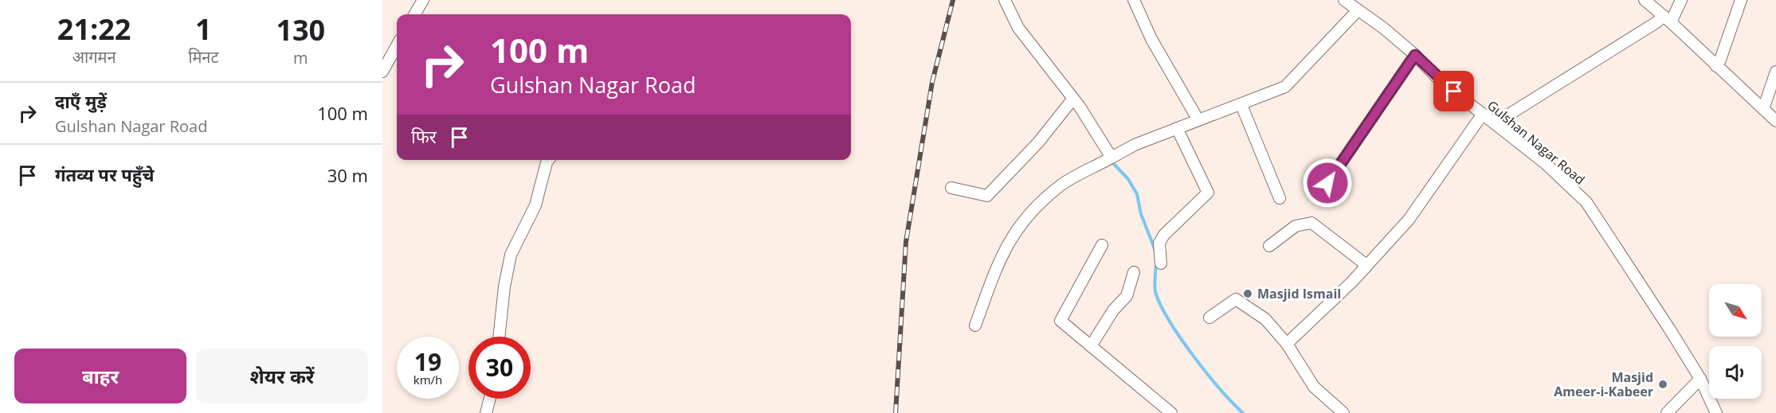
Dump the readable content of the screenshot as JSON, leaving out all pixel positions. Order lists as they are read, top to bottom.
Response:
{
  "streets": {
    "street": ["Gulshan Nagar Road"]
  },
  "places": ["Masjid Ismail", "Masjid Ameer-i-Kabeer"],
  "north": "bottom right",
  "page": {
    "eta": [
      "21:22",
      "आगमन",
      "1",
      "मिनट",
      "130",
      "m"
    ],
    "turn": ["100 m", "Gulshan Nagar Road"],
    "list": [
      {
        "name": "दाएँ मुड़ें",
        "note": "Gulshan Nagar Road",
        "value": "100 m"
      },
      {
        "name": "गंतव्य पर पहुँचे",
        "value": "30 m"
      }
    ],
    "then": "फिर",
    "speed": "19 km/h",
    "limit": "30",
    "buttons": ["बाहर", "शेयर करें"]
  }
}
